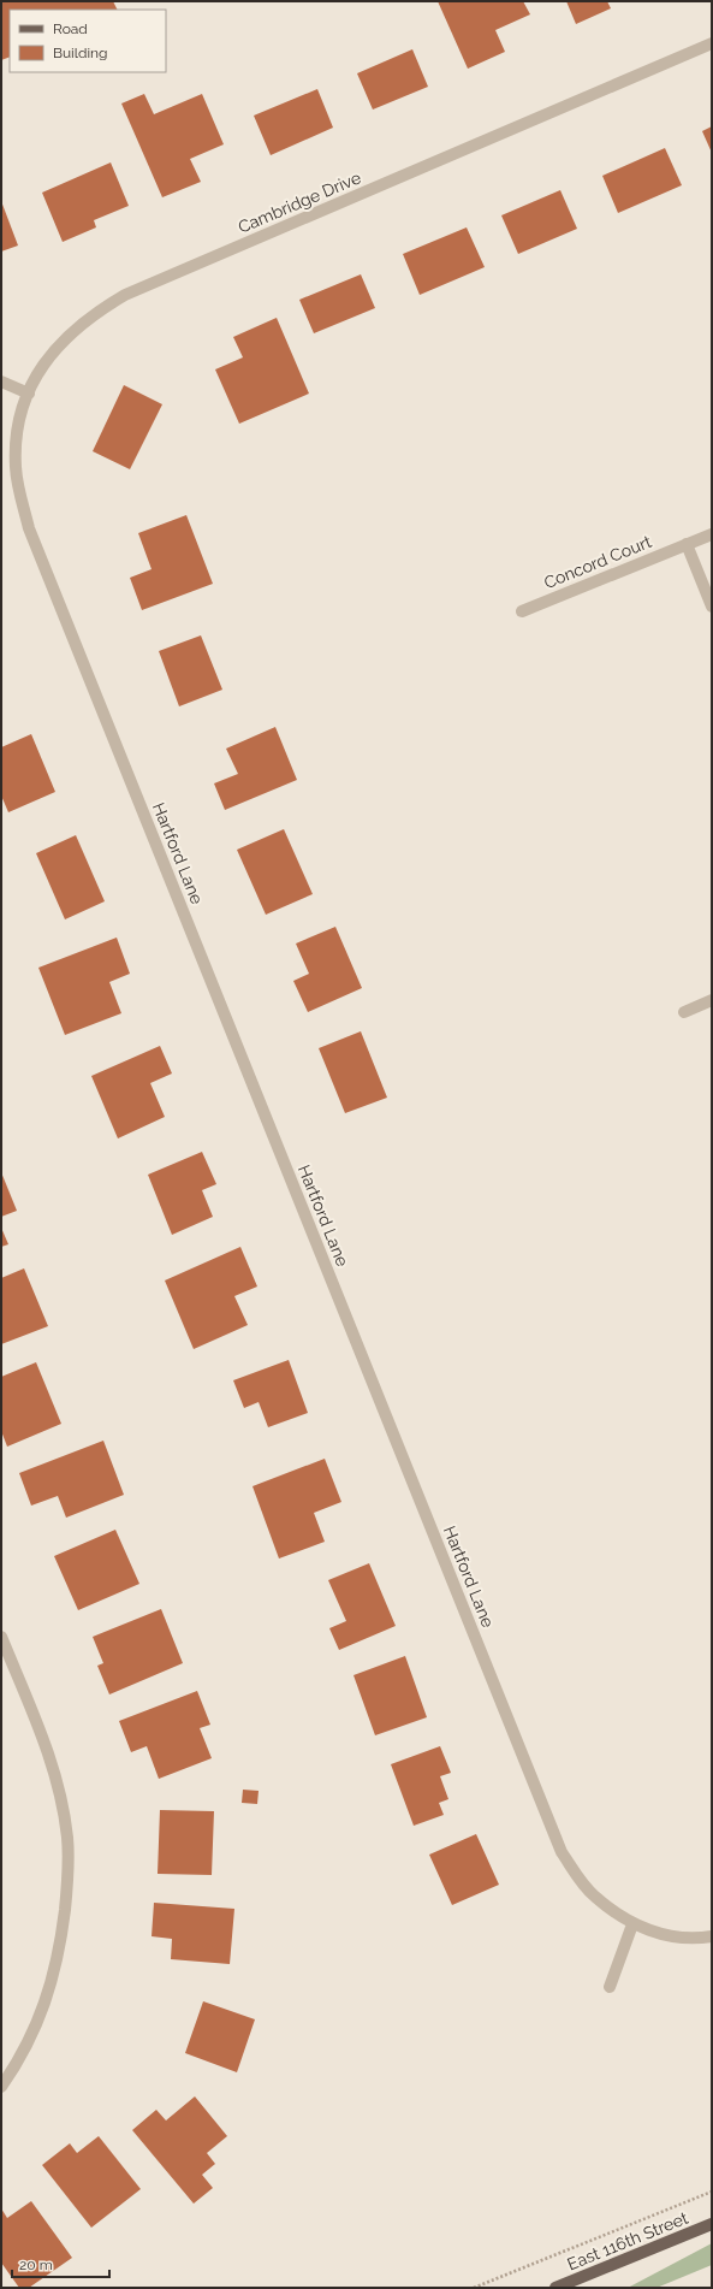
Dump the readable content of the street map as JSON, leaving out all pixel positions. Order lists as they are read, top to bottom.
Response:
{
  "streets": {
    "main road": ["East 116th Street"],
    "street": ["Cambridge Drive", "Concord Court", "Hartford Lane"]
  },
  "crossings": [
    ["Cambridge Drive", "Hartford Lane"]
  ],
  "legend": ["Road", "Building"],
  "scale_bar": "20 m"
}
